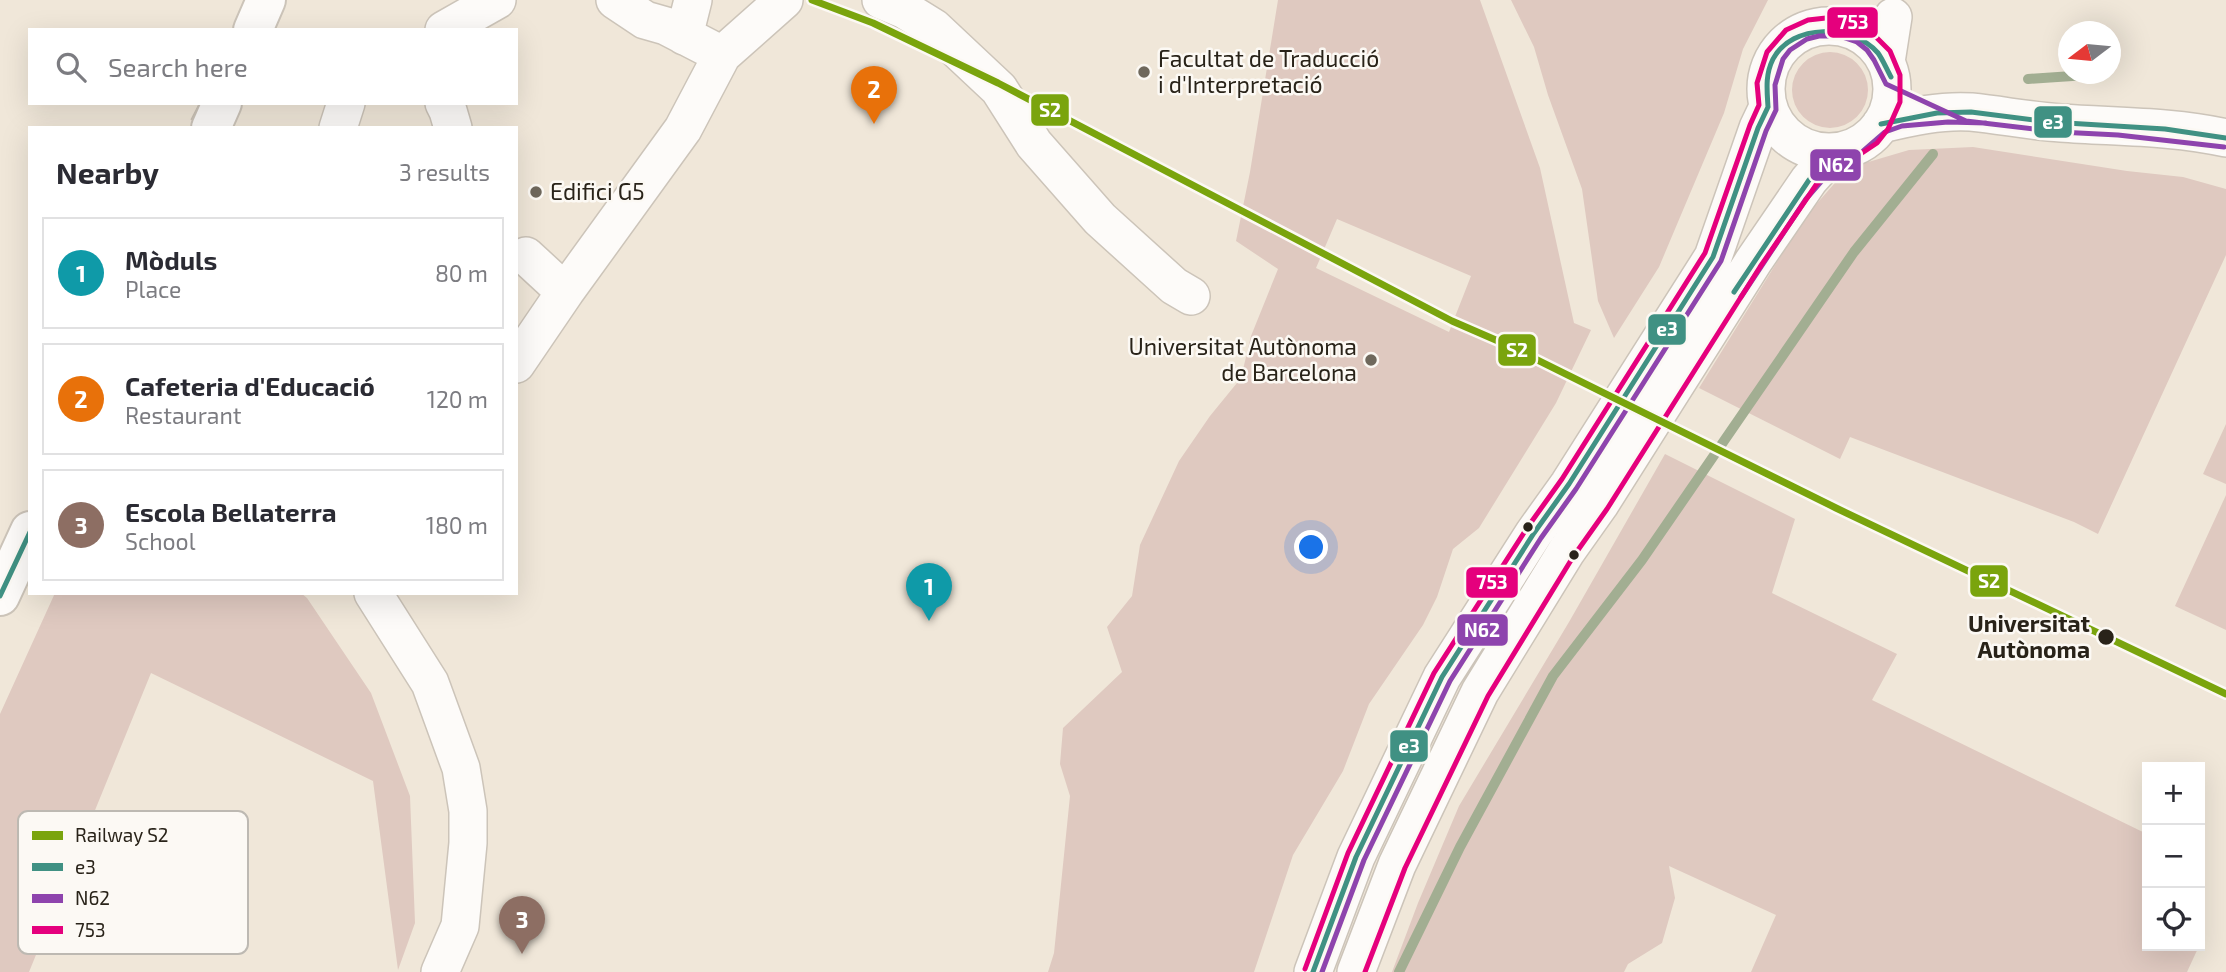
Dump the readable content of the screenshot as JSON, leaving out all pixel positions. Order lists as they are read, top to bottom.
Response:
{
  "places": [
    "Facultat de Traducció i d'Interpretació",
    "Edifici G5",
    "Universitat Autònoma de Barcelona",
    "Universitat Autònoma"
  ],
  "lines": [
    "rail line S2",
    "transit line 753",
    "transit line e3",
    "transit line N62"
  ],
  "legend": [
    "Railway S2",
    "e3",
    "N62",
    "753"
  ],
  "north": "left",
  "page": {
    "search": "Search here",
    "pins": ["2", "1", "3"],
    "heading": ["Nearby", "3 results"],
    "list": [
      {
        "mark": "1",
        "name": "Mòduls",
        "note": "Place",
        "value": "80 m"
      },
      {
        "mark": "2",
        "name": "Cafeteria d'Educació",
        "note": "Restaurant",
        "value": "120 m"
      },
      {
        "mark": "3",
        "name": "Escola Bellaterra",
        "note": "School",
        "value": "180 m"
      }
    ],
    "map_buttons": ["+", "−"]
  }
}
